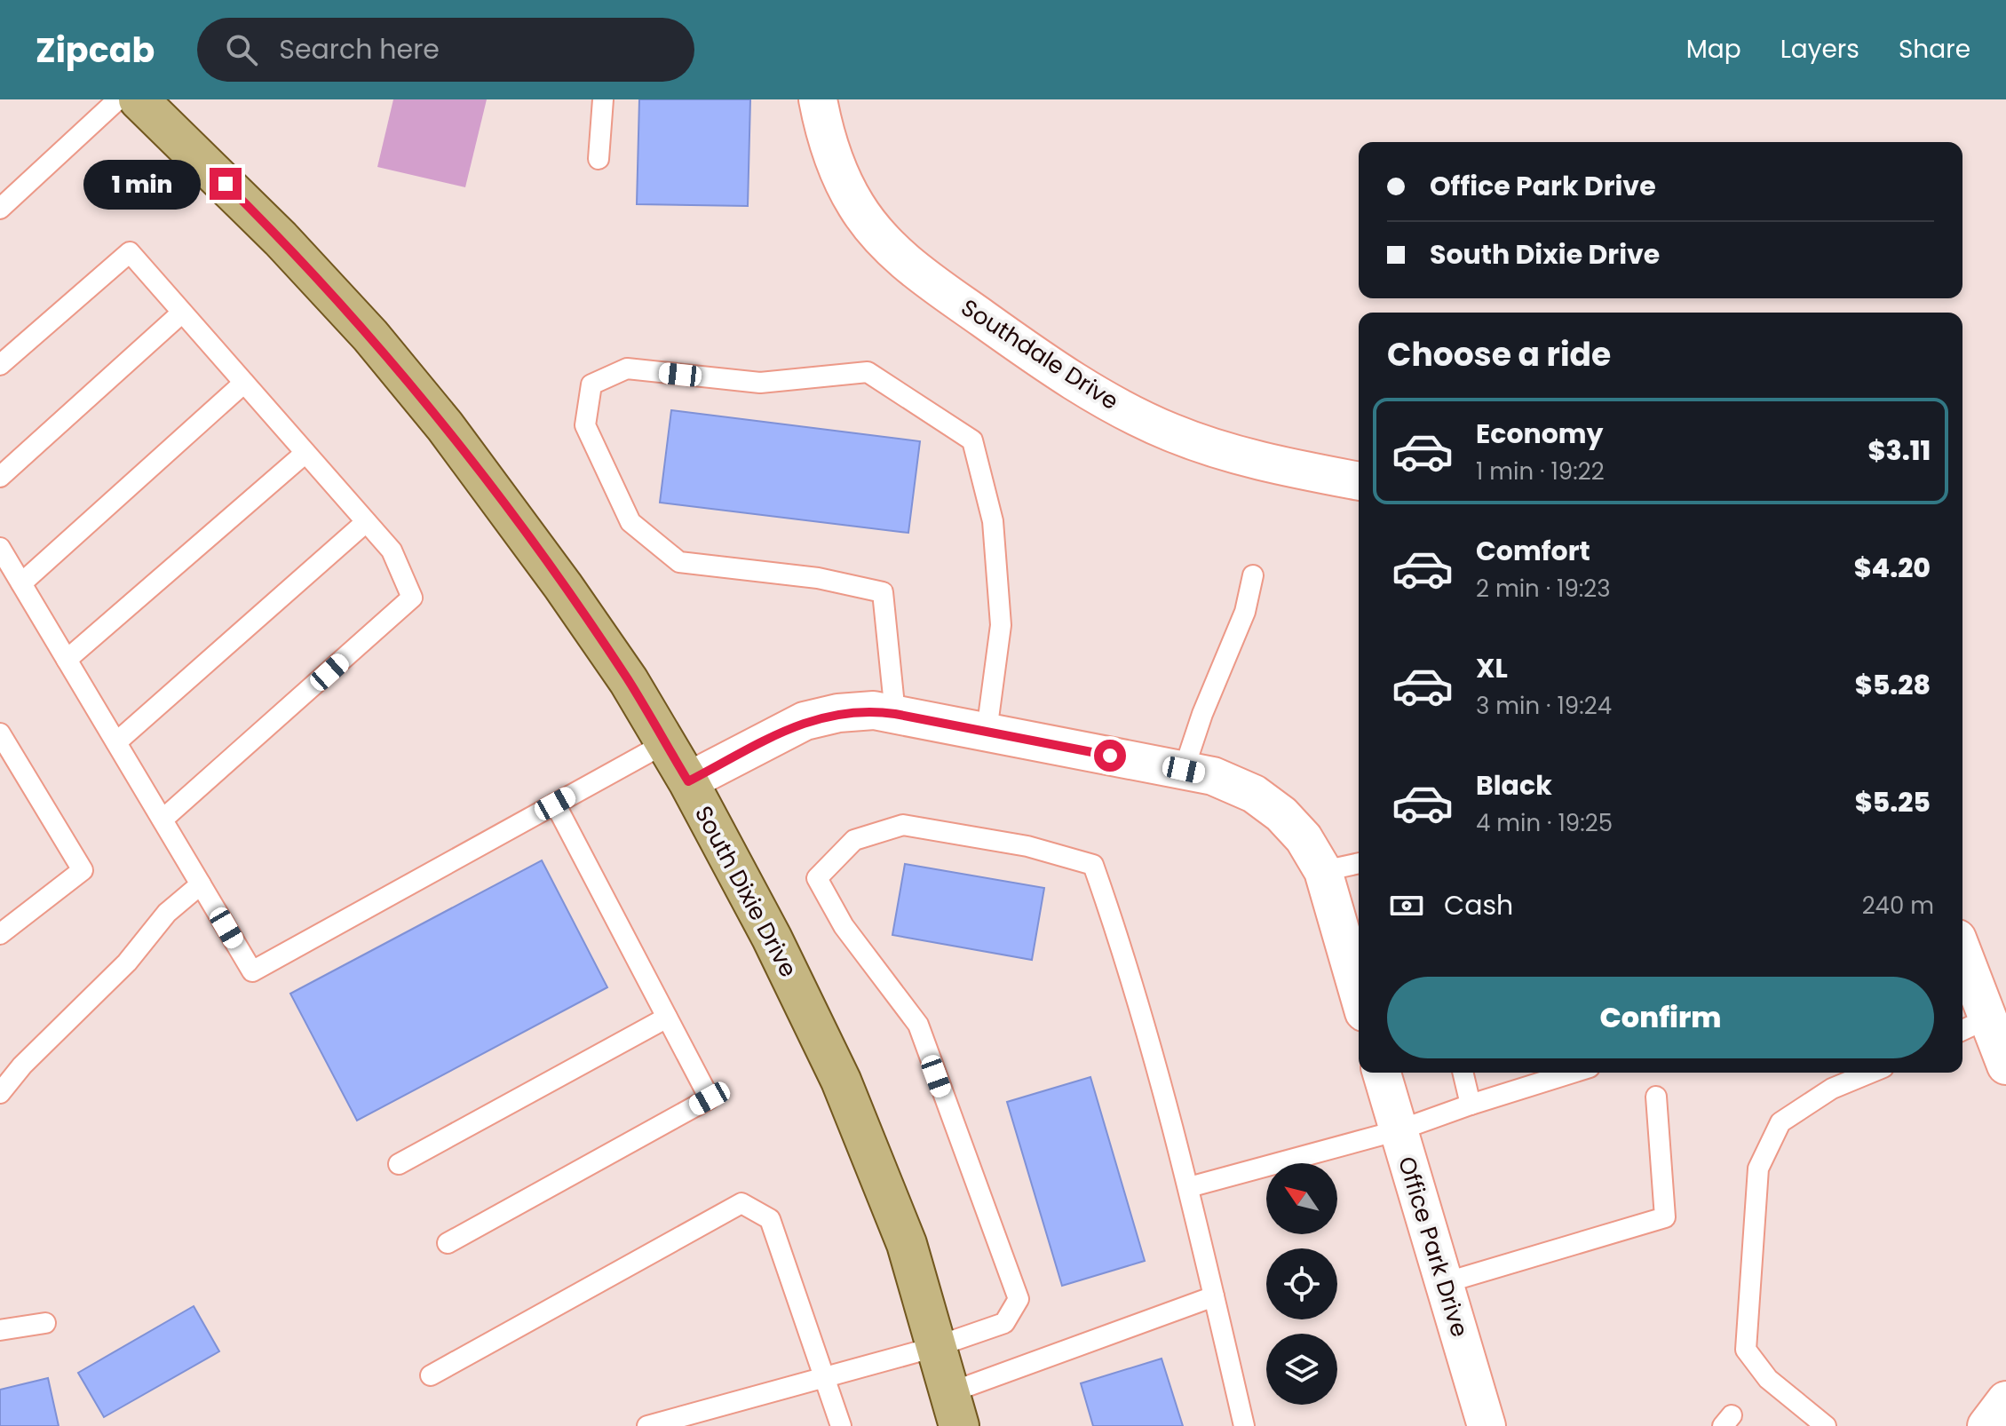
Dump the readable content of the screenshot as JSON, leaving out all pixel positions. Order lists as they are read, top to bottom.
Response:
{
  "streets": {
    "main road": ["South Dixie Drive"],
    "street": ["Southdale Drive", "Office Park Drive"]
  },
  "north": "top left",
  "page": {
    "header": "Zipcab",
    "search": "Search here",
    "nav": ["Map", "Layers", "Share"],
    "banner": ["Office Park Drive", "South Dixie Drive"],
    "bubble": "1 min",
    "heading": "Choose a ride",
    "list": [
      {
        "name": "Economy",
        "note": "1 min · 19:22",
        "value": "$3.11"
      },
      {
        "name": "Comfort",
        "note": "2 min · 19:23",
        "value": "$4.20"
      },
      {
        "name": "XL",
        "note": "3 min · 19:24",
        "value": "$5.28"
      },
      {
        "name": "Black",
        "note": "4 min · 19:25",
        "value": "$5.25"
      }
    ],
    "pay": ["Cash", "240 m"],
    "buttons": "Confirm"
  }
}
